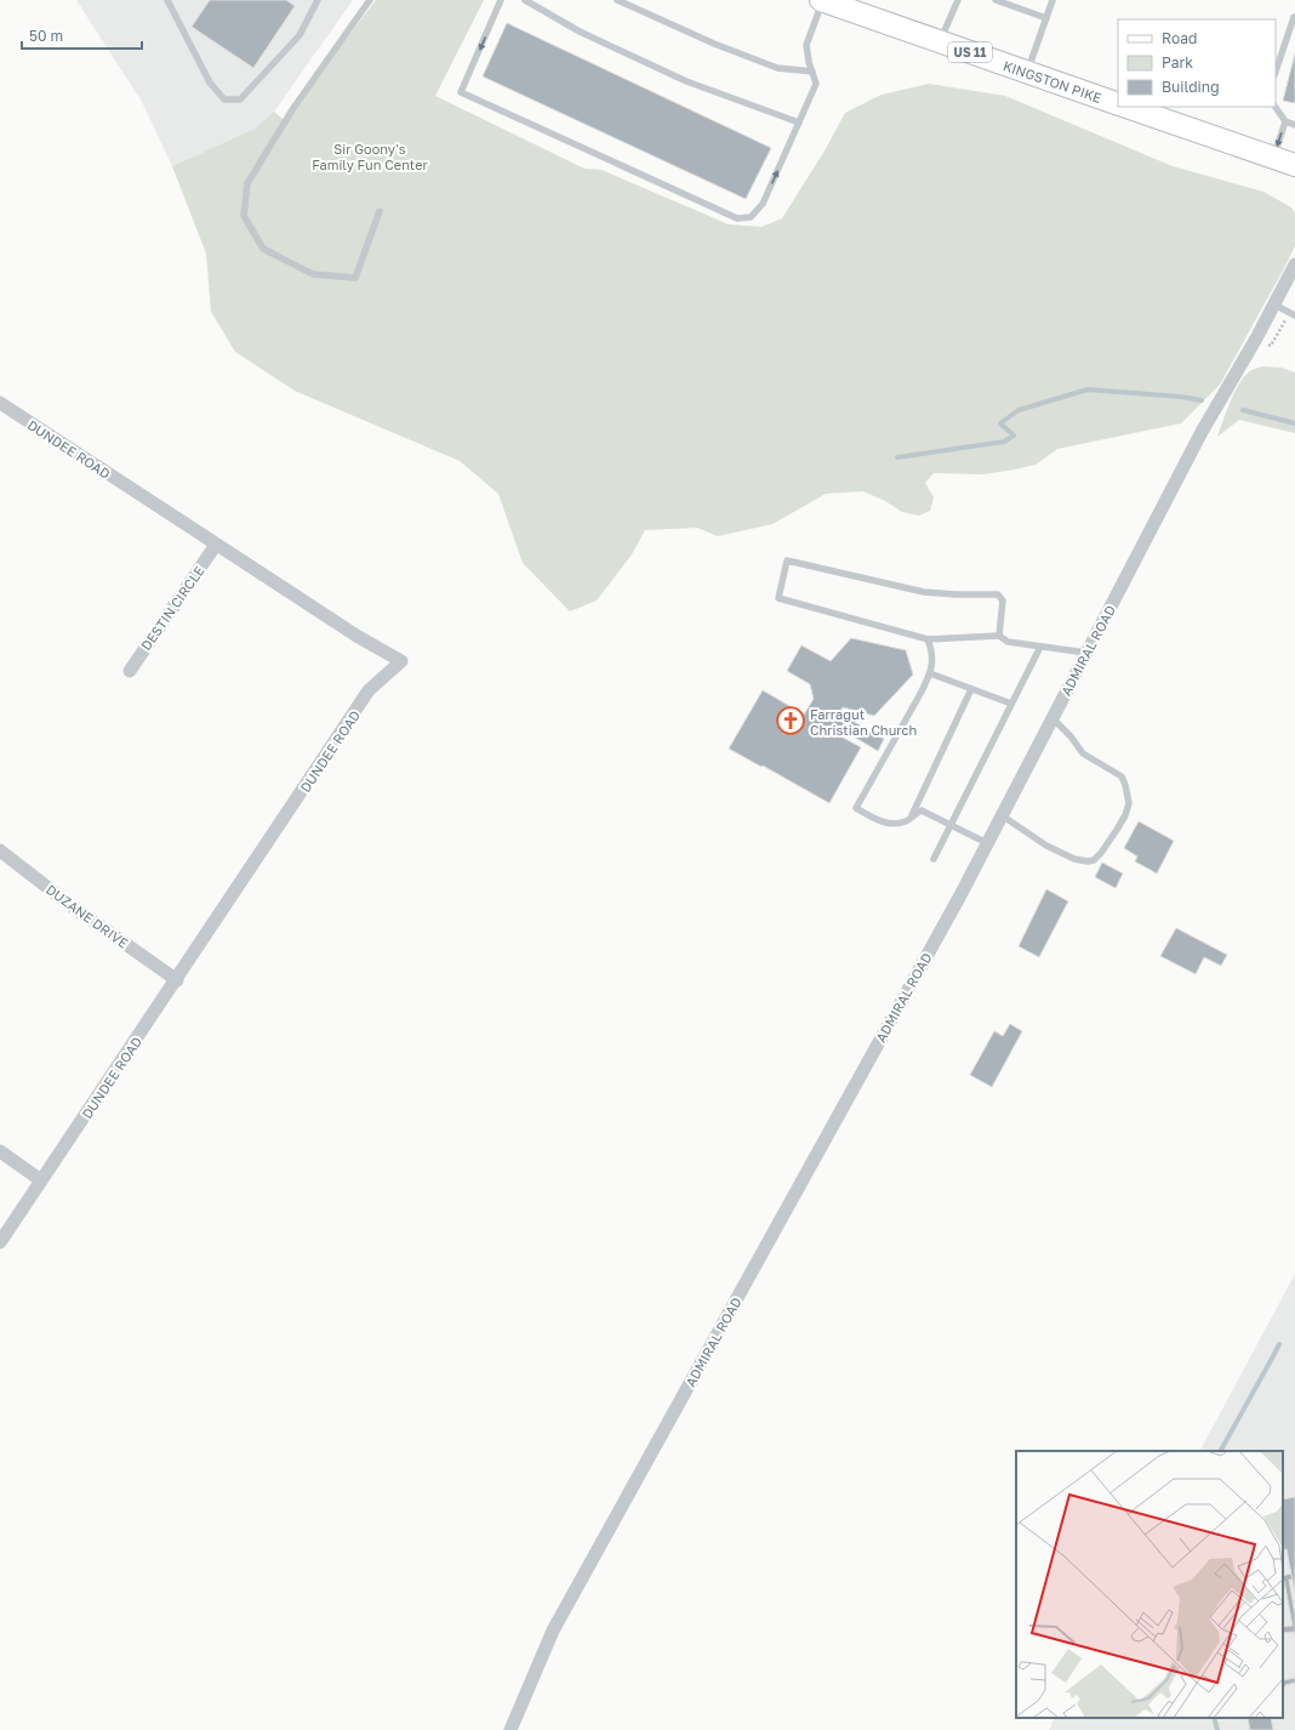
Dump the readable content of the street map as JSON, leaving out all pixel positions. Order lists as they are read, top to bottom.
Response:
{
  "streets": {
    "main road": ["US 11", "KINGSTON PIKE"],
    "street": [
      "DUNDEE ROAD",
      "DESTIN CIRCLE",
      "ADMIRAL ROAD",
      "DUZANE DRIVE"
    ]
  },
  "crossings": [
    ["DUNDEE ROAD", "DESTIN CIRCLE"],
    ["DUNDEE ROAD", "DUZANE DRIVE"]
  ],
  "parks": ["Sir Goony's Family Fun Center"],
  "places": {
    "church": ["Farragut Christian Church"]
  },
  "legend": ["Road", "Park", "Building"],
  "scale_bar": "50 m"
}
